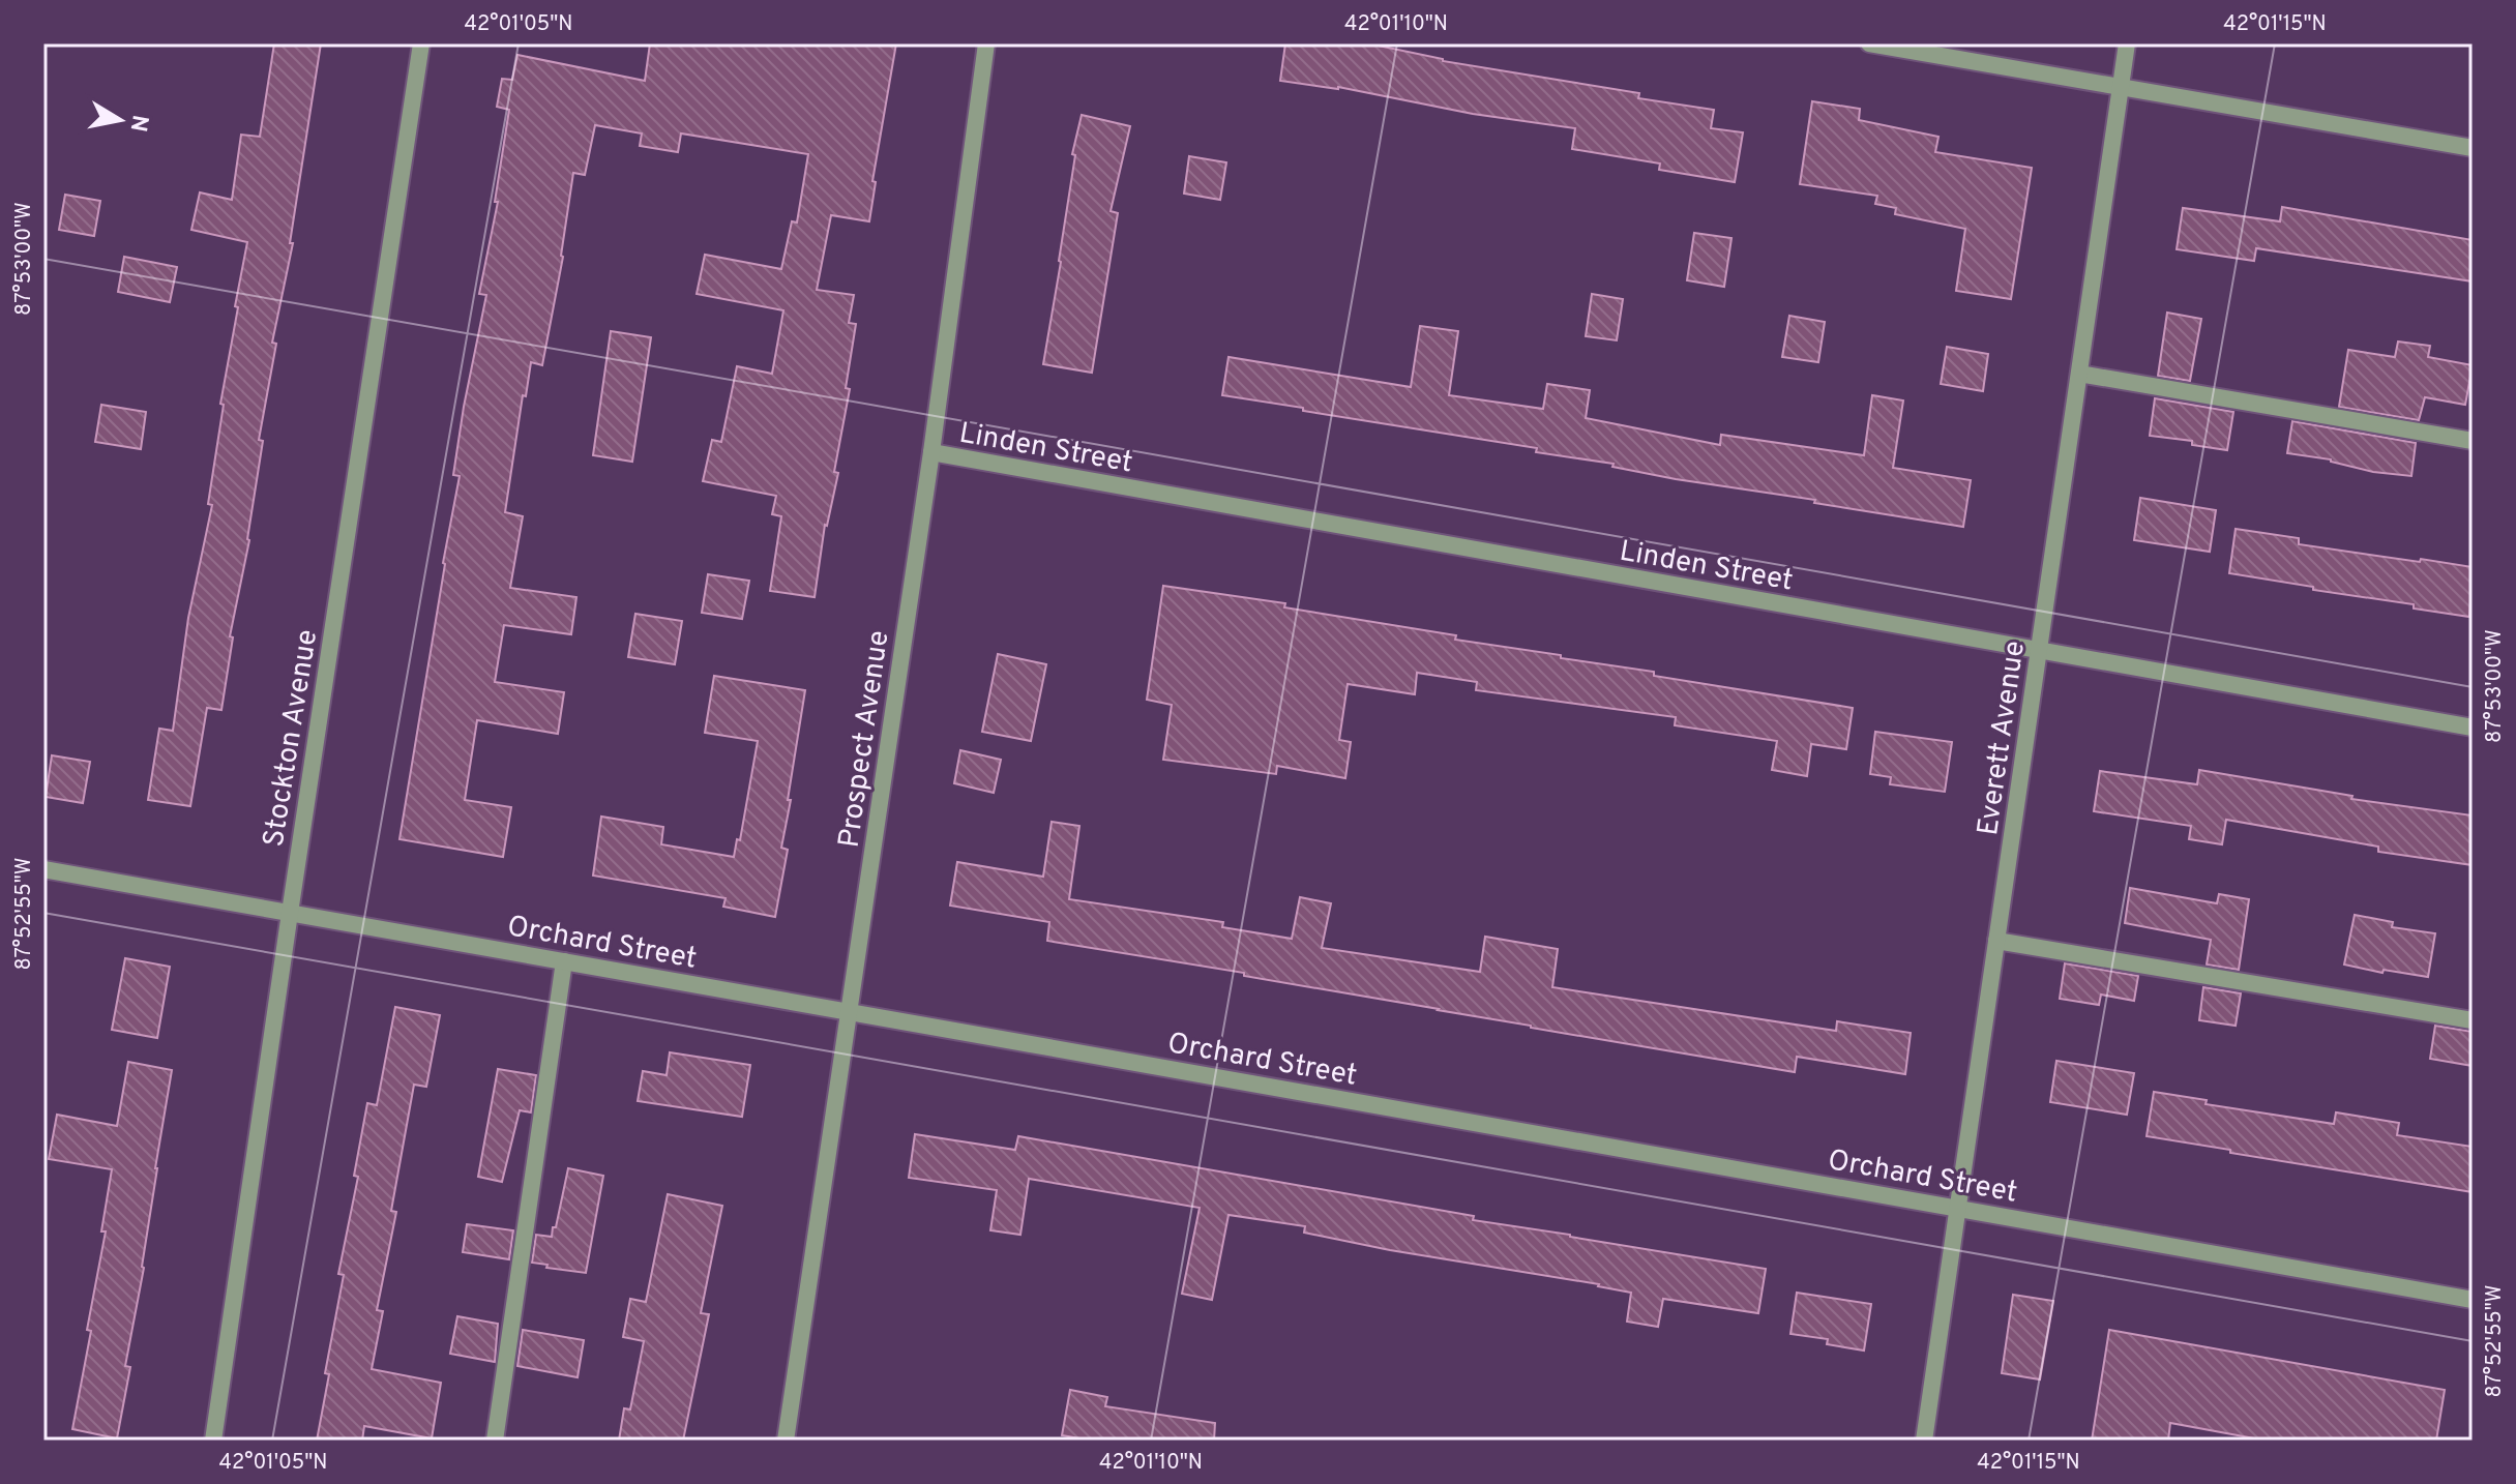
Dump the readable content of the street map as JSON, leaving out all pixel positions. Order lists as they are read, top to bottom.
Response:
{
  "streets": {
    "street": [
      "Linden Street",
      "Stockton Avenue",
      "Everett Avenue",
      "Prospect Avenue",
      "Orchard Street"
    ]
  },
  "crossings": [
    ["Linden Street", "Everett Avenue"],
    ["Linden Street", "Prospect Avenue"],
    ["Stockton Avenue", "Orchard Street"],
    ["Everett Avenue", "Orchard Street"],
    ["Prospect Avenue", "Orchard Street"]
  ],
  "north": "right",
  "coordinates": [
    "42°01'05\"N",
    "42°01'10\"N",
    "42°01'15\"N",
    "87°53'00\"W",
    "87°52'55\"W"
  ]
}
